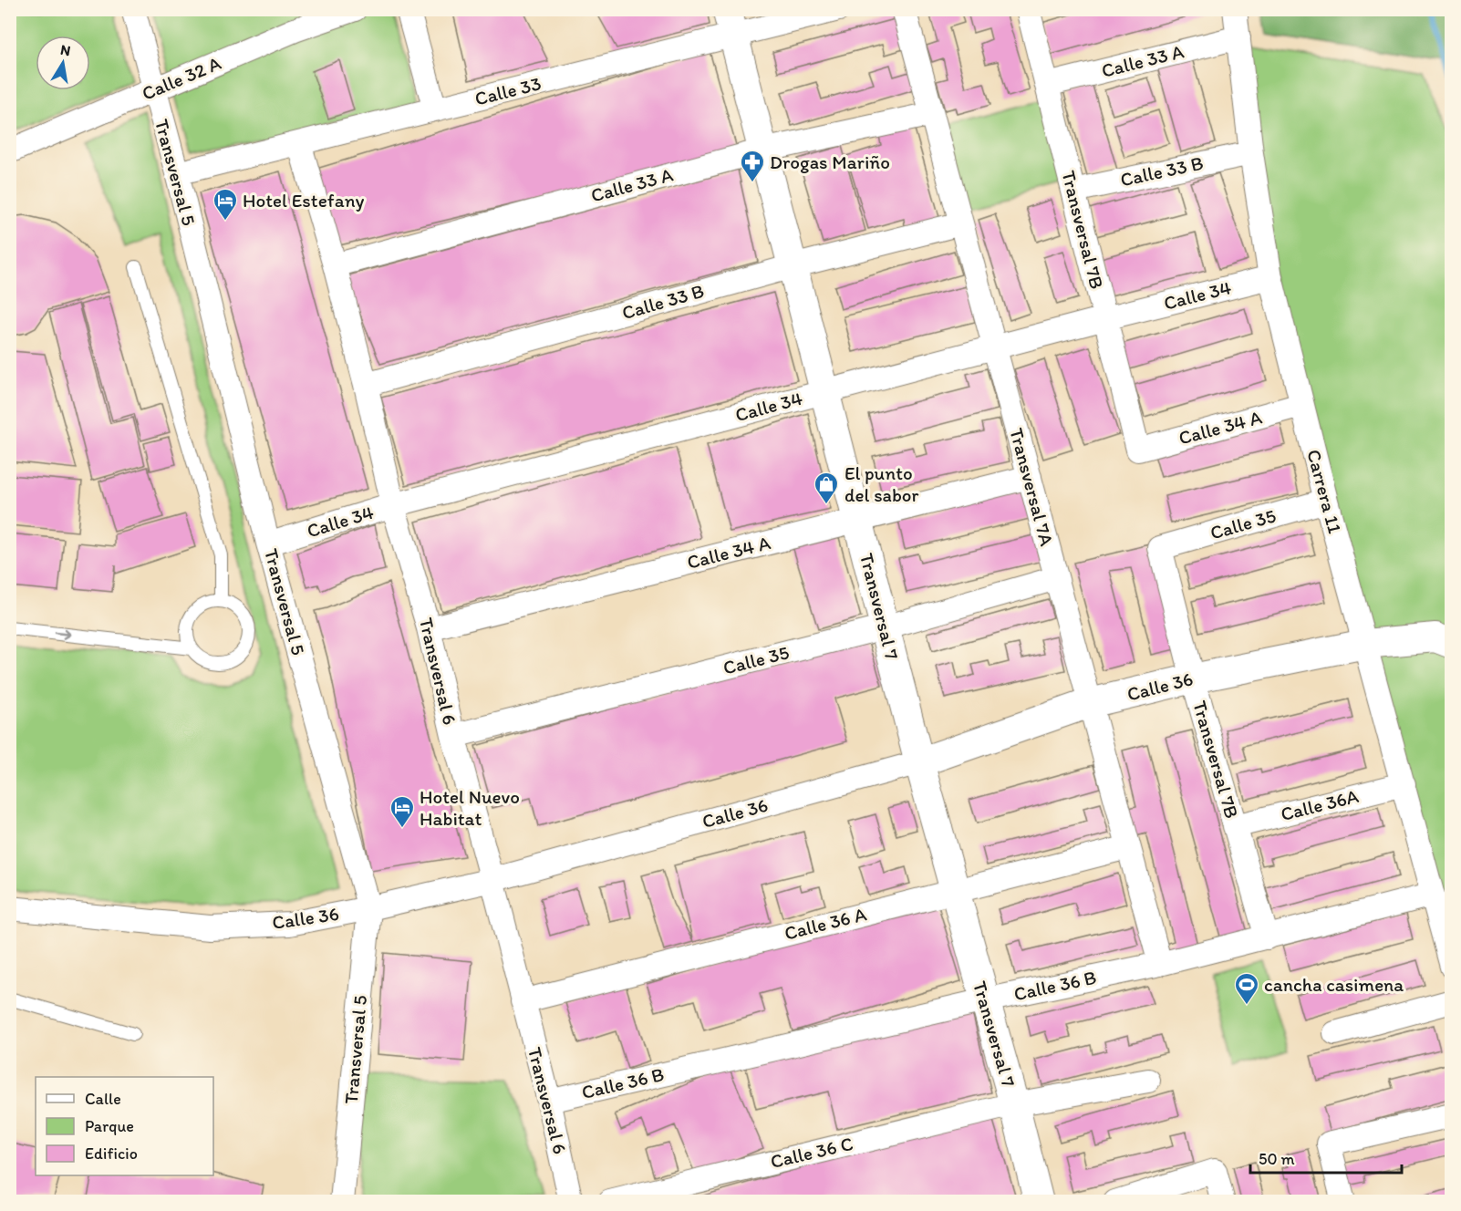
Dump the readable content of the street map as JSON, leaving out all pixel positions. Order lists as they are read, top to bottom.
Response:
{
  "streets": {
    "street": [
      "Calle 33 A",
      "Calle 32 A",
      "Calle 33",
      "Calle 33 B",
      "Transversal 5",
      "Transversal 7B",
      "Calle 34",
      "Calle 34 A",
      "Transversal 7A",
      "Carrera 11",
      "Calle 35",
      "Transversal 7",
      "Transversal 6",
      "Calle 36",
      "Calle 36A",
      "Calle 36 A",
      "Calle 36 B",
      "Calle 36 C"
    ]
  },
  "crossings": [
    ["Calle 33 A", "Transversal 7B"],
    ["Calle 33 A", "Transversal 7A"],
    ["Calle 33 A", "Carrera 11"],
    ["Calle 33 A", "Transversal 7"],
    ["Calle 33 A", "Transversal 6"],
    ["Calle 32 A", "Transversal 5"],
    ["Calle 33", "Transversal 5"],
    ["Calle 33", "Transversal 7"],
    ["Calle 33", "Transversal 6"],
    ["Calle 33 B", "Transversal 7B"],
    ["Calle 33 B", "Transversal 7A"],
    ["Calle 33 B", "Carrera 11"],
    ["Calle 33 B", "Transversal 7"],
    ["Calle 33 B", "Transversal 6"],
    ["Transversal 5", "Calle 34"],
    ["Transversal 5", "Calle 36"],
    ["Transversal 7B", "Calle 34"],
    ["Transversal 7B", "Calle 34 A"],
    ["Transversal 7B", "Calle 35"],
    ["Transversal 7B", "Calle 36"],
    ["Transversal 7B", "Calle 36A"],
    ["Transversal 7B", "Calle 36 B"],
    ["Calle 34", "Transversal 7A"],
    ["Calle 34", "Carrera 11"],
    ["Calle 34", "Transversal 7"],
    ["Calle 34", "Transversal 6"],
    ["Calle 34 A", "Transversal 7A"],
    ["Calle 34 A", "Carrera 11"],
    ["Calle 34 A", "Transversal 7"],
    ["Calle 34 A", "Transversal 6"],
    ["Transversal 7A", "Calle 35"],
    ["Transversal 7A", "Calle 36"],
    ["Transversal 7A", "Calle 36 A"],
    ["Transversal 7A", "Calle 36 B"],
    ["Carrera 11", "Calle 35"],
    ["Carrera 11", "Calle 36"],
    ["Carrera 11", "Calle 36A"],
    ["Carrera 11", "Calle 36 B"],
    ["Calle 35", "Transversal 7"],
    ["Calle 35", "Transversal 6"],
    ["Transversal 7", "Calle 36"],
    ["Transversal 7", "Calle 36 A"],
    ["Transversal 7", "Calle 36 B"],
    ["Transversal 7", "Calle 36 C"],
    ["Transversal 6", "Calle 36"],
    ["Transversal 6", "Calle 36 A"],
    ["Transversal 6", "Calle 36 B"]
  ],
  "places": {
    "pharmacy": ["Drogas Mariño"],
    "hotel": ["Hotel Estefany", "Hotel Nuevo Habitat"],
    "shop": ["El punto del sabor"],
    "sports": ["cancha casimena"]
  },
  "legend": ["Calle", "Parque", "Edificio"],
  "scale_bar": "50 m",
  "north": "top"
}
